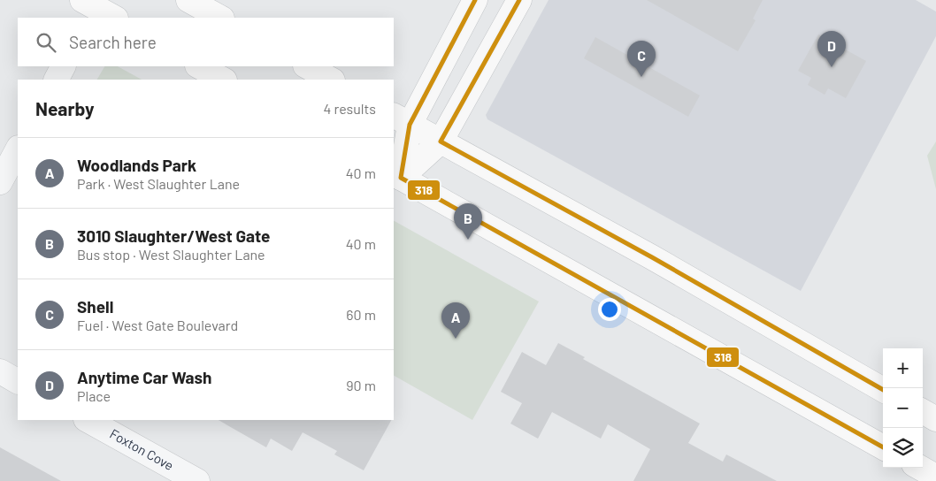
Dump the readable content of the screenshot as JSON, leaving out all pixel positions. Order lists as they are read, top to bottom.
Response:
{
  "streets": {
    "street": ["Foxton Cove"]
  },
  "lines": ["transit line 318"],
  "page": {
    "search": "Search here",
    "pins": [
      "D",
      "C",
      "B",
      "A"
    ],
    "heading": ["Nearby", "4 results"],
    "list": [
      {
        "mark": "A",
        "name": "Woodlands Park",
        "note": "Park · West Slaughter Lane",
        "value": "40 m"
      },
      {
        "mark": "B",
        "name": "3010 Slaughter/West Gate",
        "note": "Bus stop · West Slaughter Lane",
        "value": "40 m"
      },
      {
        "mark": "C",
        "name": "Shell",
        "note": "Fuel · West Gate Boulevard",
        "value": "60 m"
      },
      {
        "mark": "D",
        "name": "Anytime Car Wash",
        "note": "Place",
        "value": "90 m"
      }
    ],
    "map_buttons": ["+", "−"]
  }
}
